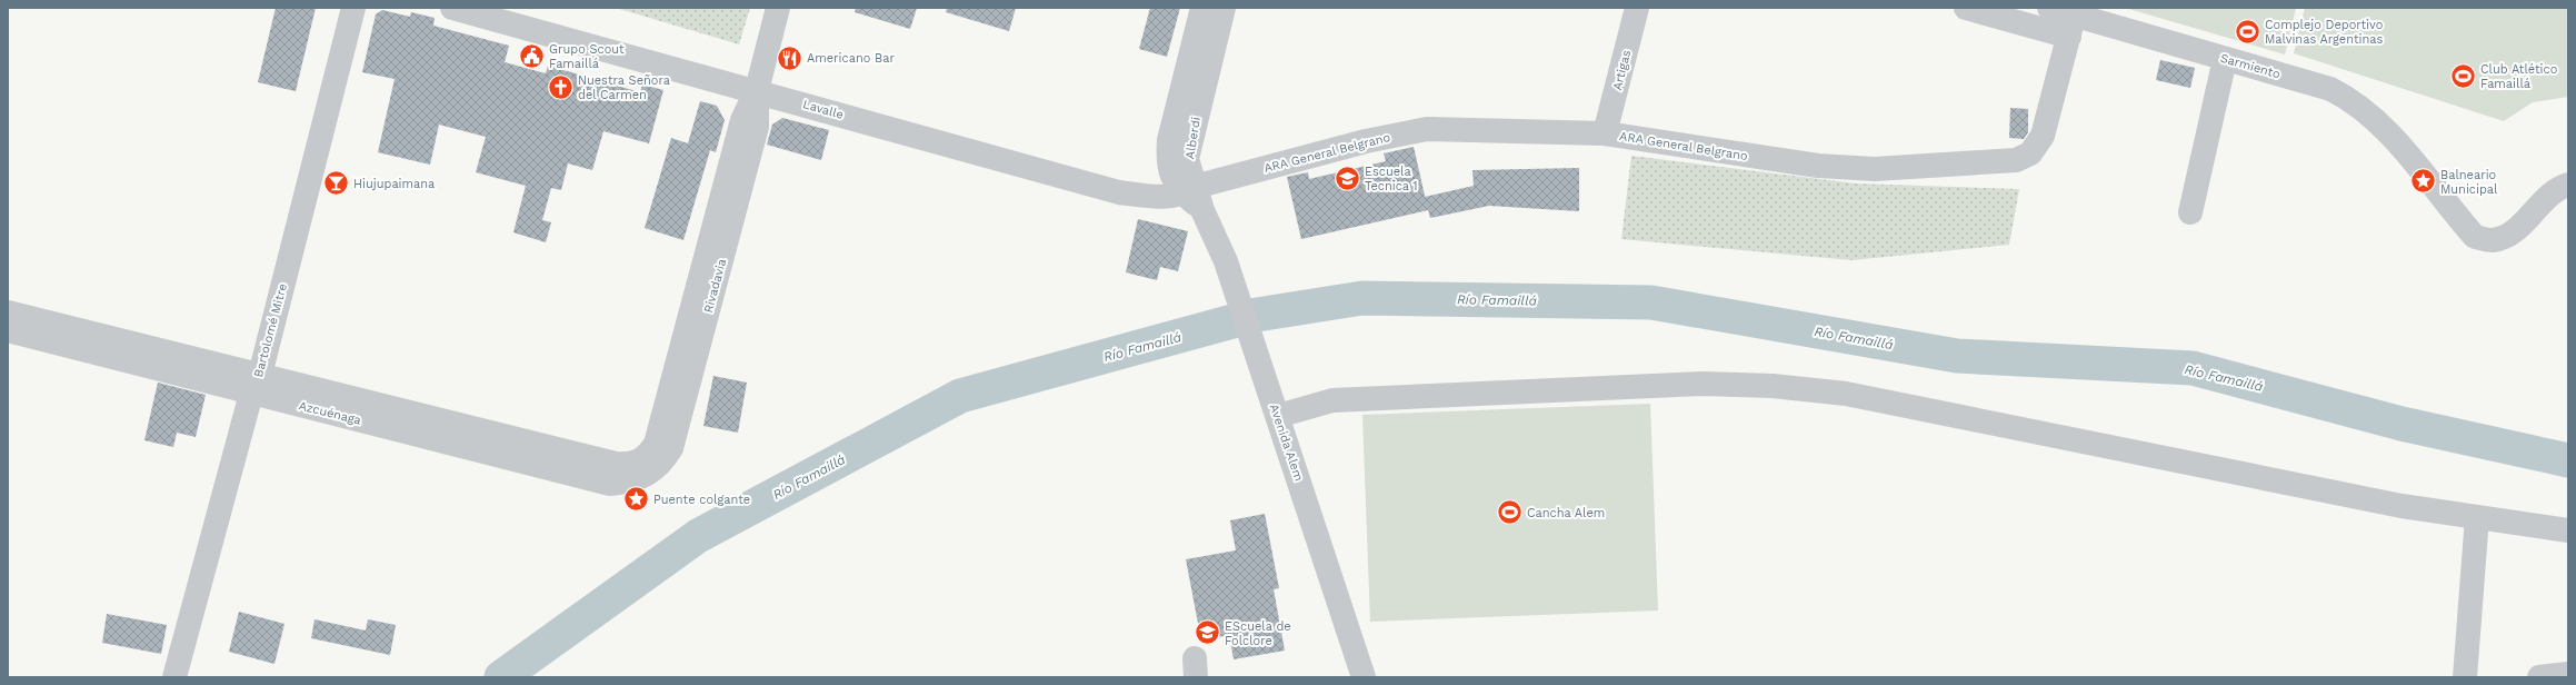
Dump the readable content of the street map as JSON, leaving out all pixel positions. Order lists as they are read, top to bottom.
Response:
{
  "streets": {
    "street": [
      "Sarmiento",
      "Artigas",
      "Lavalle",
      "Alberdi",
      "ARA General Belgrano",
      "Rivadavia",
      "Bartolomé Mitre",
      "Azcuénaga",
      "Avenida Alem"
    ]
  },
  "crossings": [
    ["Sarmiento", "ARA General Belgrano"],
    ["Artigas", "ARA General Belgrano"],
    ["Lavalle", "Alberdi"],
    ["Lavalle", "ARA General Belgrano"],
    ["Lavalle", "Rivadavia"],
    ["Alberdi", "ARA General Belgrano"],
    ["Alberdi", "Avenida Alem"],
    ["Rivadavia", "Azcuénaga"],
    ["Bartolomé Mitre", "Azcuénaga"]
  ],
  "water": ["Río Famaillá"],
  "places": {
    "sports": ["Complejo Deportivo Malvinas Argentinas", "Club Atlético Famaillá", "Cancha Alem"],
    "public building": ["Grupo Scout Famaillá"],
    "restaurant": ["Americano Bar"],
    "church": ["Nuestra Señora del Carmen"],
    "school or university": ["Escuela Tecnica 1", "EScuela de Folclore"],
    "place": ["Balneario Municipal", "Puente colgante"],
    "bar": ["Hiujupaimana"]
  }
}
